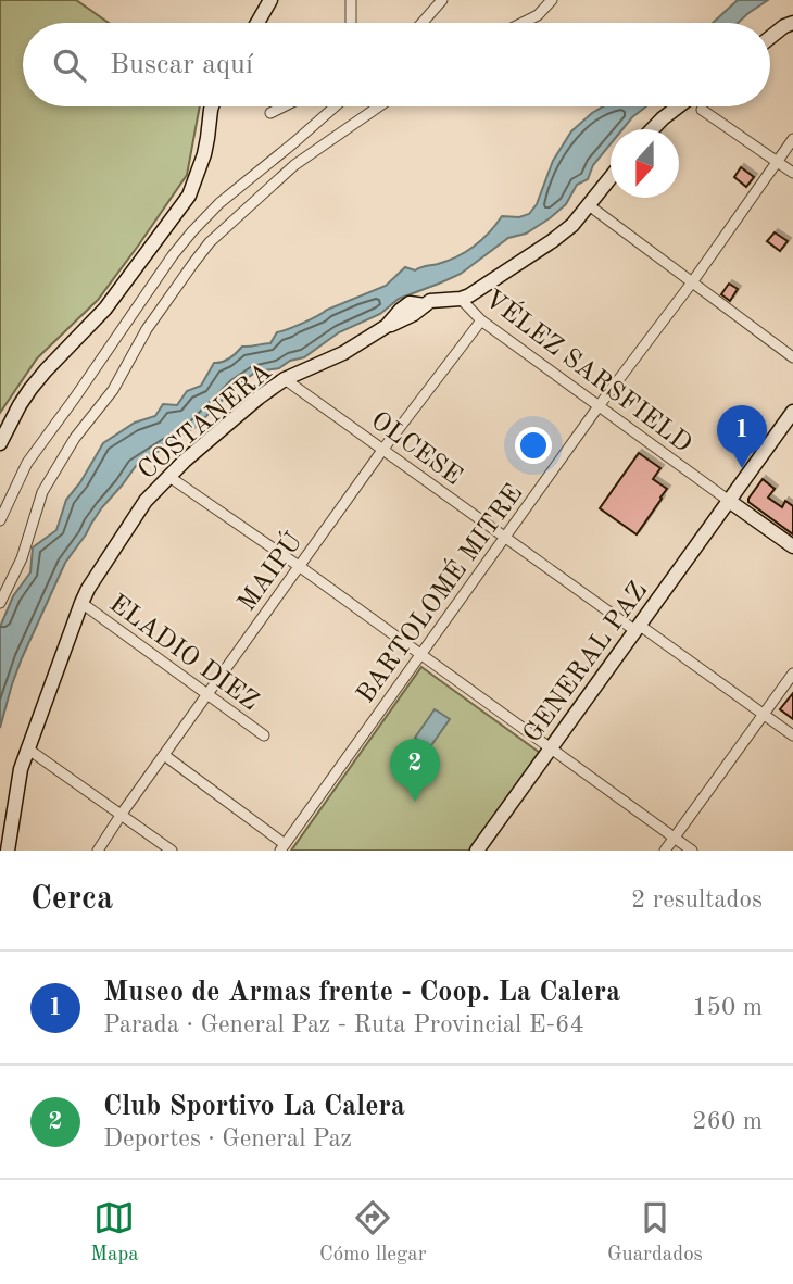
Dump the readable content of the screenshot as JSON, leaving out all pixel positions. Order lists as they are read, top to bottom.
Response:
{
  "streets": {
    "street": [
      "VÉLEZ SARSFIELD",
      "COSTANERA",
      "OLCESE",
      "MAIPÚ",
      "BARTOLOMÉ MITRE",
      "ELADIO DIEZ",
      "GENERAL PAZ"
    ]
  },
  "crossings": [
    ["VÉLEZ SARSFIELD", "COSTANERA"],
    ["VÉLEZ SARSFIELD", "MAIPÚ"],
    ["VÉLEZ SARSFIELD", "BARTOLOMÉ MITRE"],
    ["VÉLEZ SARSFIELD", "GENERAL PAZ"],
    ["COSTANERA", "OLCESE"],
    ["COSTANERA", "ELADIO DIEZ"],
    ["OLCESE", "MAIPÚ"],
    ["OLCESE", "BARTOLOMÉ MITRE"],
    ["OLCESE", "GENERAL PAZ"],
    ["MAIPÚ", "ELADIO DIEZ"]
  ],
  "north": "bottom",
  "page": {
    "search": "Buscar aquí",
    "pins": ["1", "2"],
    "heading": ["Cerca", "2 resultados"],
    "list": [
      {
        "mark": "1",
        "name": "Museo de Armas frente - Coop. La Calera",
        "note": "Parada · General Paz - Ruta Provincial E-64",
        "value": "150 m"
      },
      {
        "mark": "2",
        "name": "Club Sportivo La Calera",
        "note": "Deportes · General Paz",
        "value": "260 m"
      }
    ],
    "nav": ["Mapa", "Cómo llegar", "Guardados"]
  }
}
